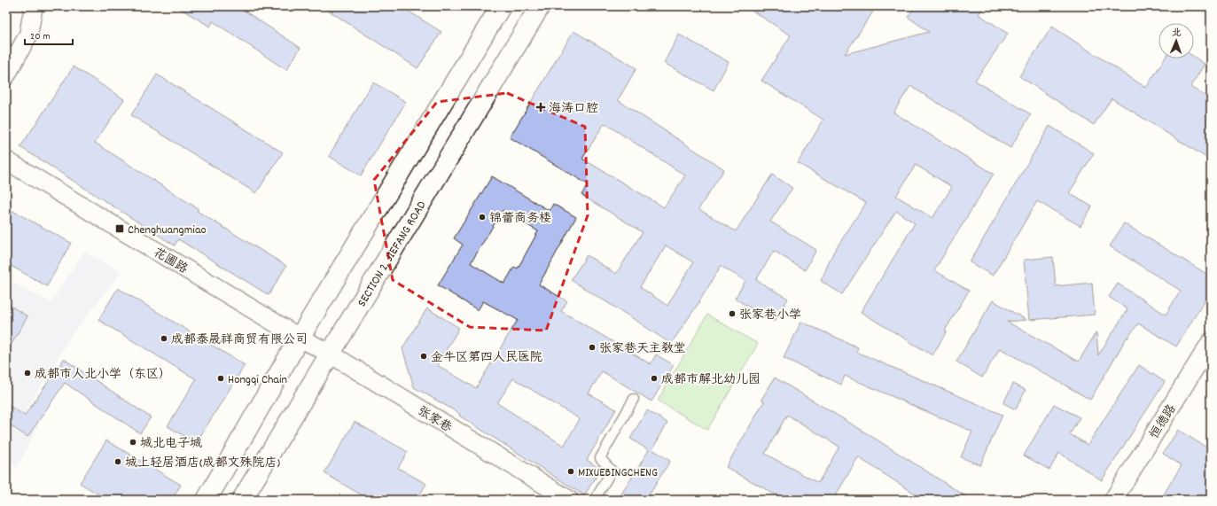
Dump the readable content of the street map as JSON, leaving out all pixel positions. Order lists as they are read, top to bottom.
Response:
{
  "streets": {
    "main road": ["SECTION 2, JIEFANG ROAD"],
    "street": ["花圃路", "张家巷", "恒德路"]
  },
  "crossings": [
    ["SECTION 2, JIEFANG ROAD", "张家巷"],
    ["花圃路", "张家巷"]
  ],
  "places": {
    "health": ["海涛口腔"],
    "other": [
      "锦蕾商务楼",
      "张家巷小学",
      "成都泰晟祥商贸有限公司",
      "张家巷天主教堂",
      "金牛区第四人民医院",
      "成都市人北小学（东区）",
      "Hongqi Chain",
      "成都市解北幼儿园",
      "城北电子城",
      "城上轻居酒店(成都文殊院店)",
      "MIXUEBINGCHENG"
    ],
    "transit": ["Chenghuangmiao"]
  },
  "scale_bar": "20 m",
  "north": "top"
}
